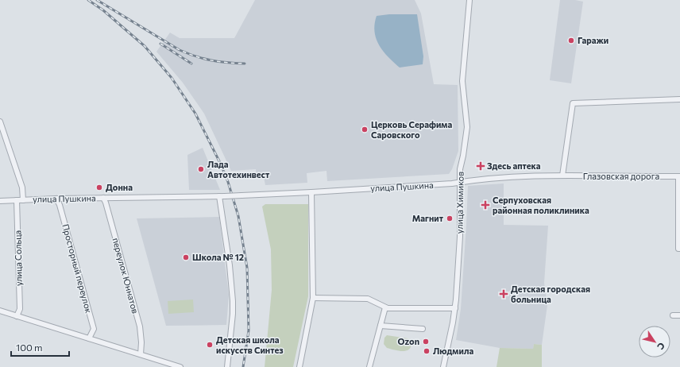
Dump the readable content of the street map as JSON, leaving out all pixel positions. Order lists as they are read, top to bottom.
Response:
{
  "streets": {
    "street": [
      "Глазовская дорога",
      "улица Пушкина",
      "улица Химиков",
      "улица Сольца",
      "Просторный переулок",
      "переулок Юннатов"
    ]
  },
  "crossings": [
    ["Глазовская дорога", "улица Пушкина"],
    ["улица Пушкина", "улица Химиков"],
    ["улица Пушкина", "улица Сольца"],
    ["улица Пушкина", "Просторный переулок"],
    ["улица Пушкина", "переулок Юннатов"]
  ],
  "places": {
    "other": [
      "Гаражи",
      "Церковь Серафима Саровского",
      "Лада Автотехинвест",
      "Донна",
      "Магнит",
      "Школа № 12",
      "Ozon",
      "Детская школа искусств Синтез",
      "Людмила"
    ],
    "health": ["Здесь аптека", "Серпуховская районная поликлиника", "Детская городская больница"]
  },
  "scale_bar": "100 m",
  "north": "bottom right"
}
